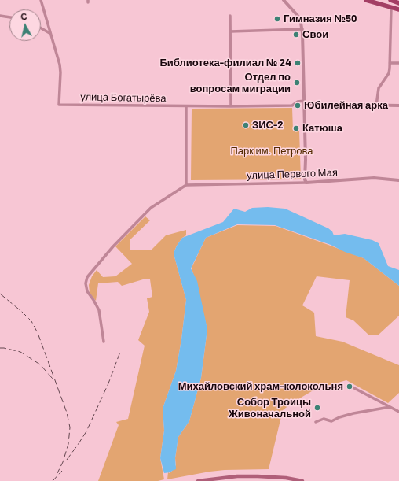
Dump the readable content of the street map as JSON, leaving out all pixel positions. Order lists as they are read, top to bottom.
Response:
{
  "streets": {
    "street": ["улица Богатырёва", "улица Первого Мая"]
  },
  "parks": ["Парк им. Петрова"],
  "places": [
    "Гимназия №50",
    "Свои",
    "Библиотека-филиал № 24",
    "Отдел по вопросам миграции",
    "Юбилейная арка",
    "ЗИС-2",
    "Катюша",
    "Михайловский храм-колокольня",
    "Собор Троицы Живоначальной"
  ],
  "north": "top"
}
